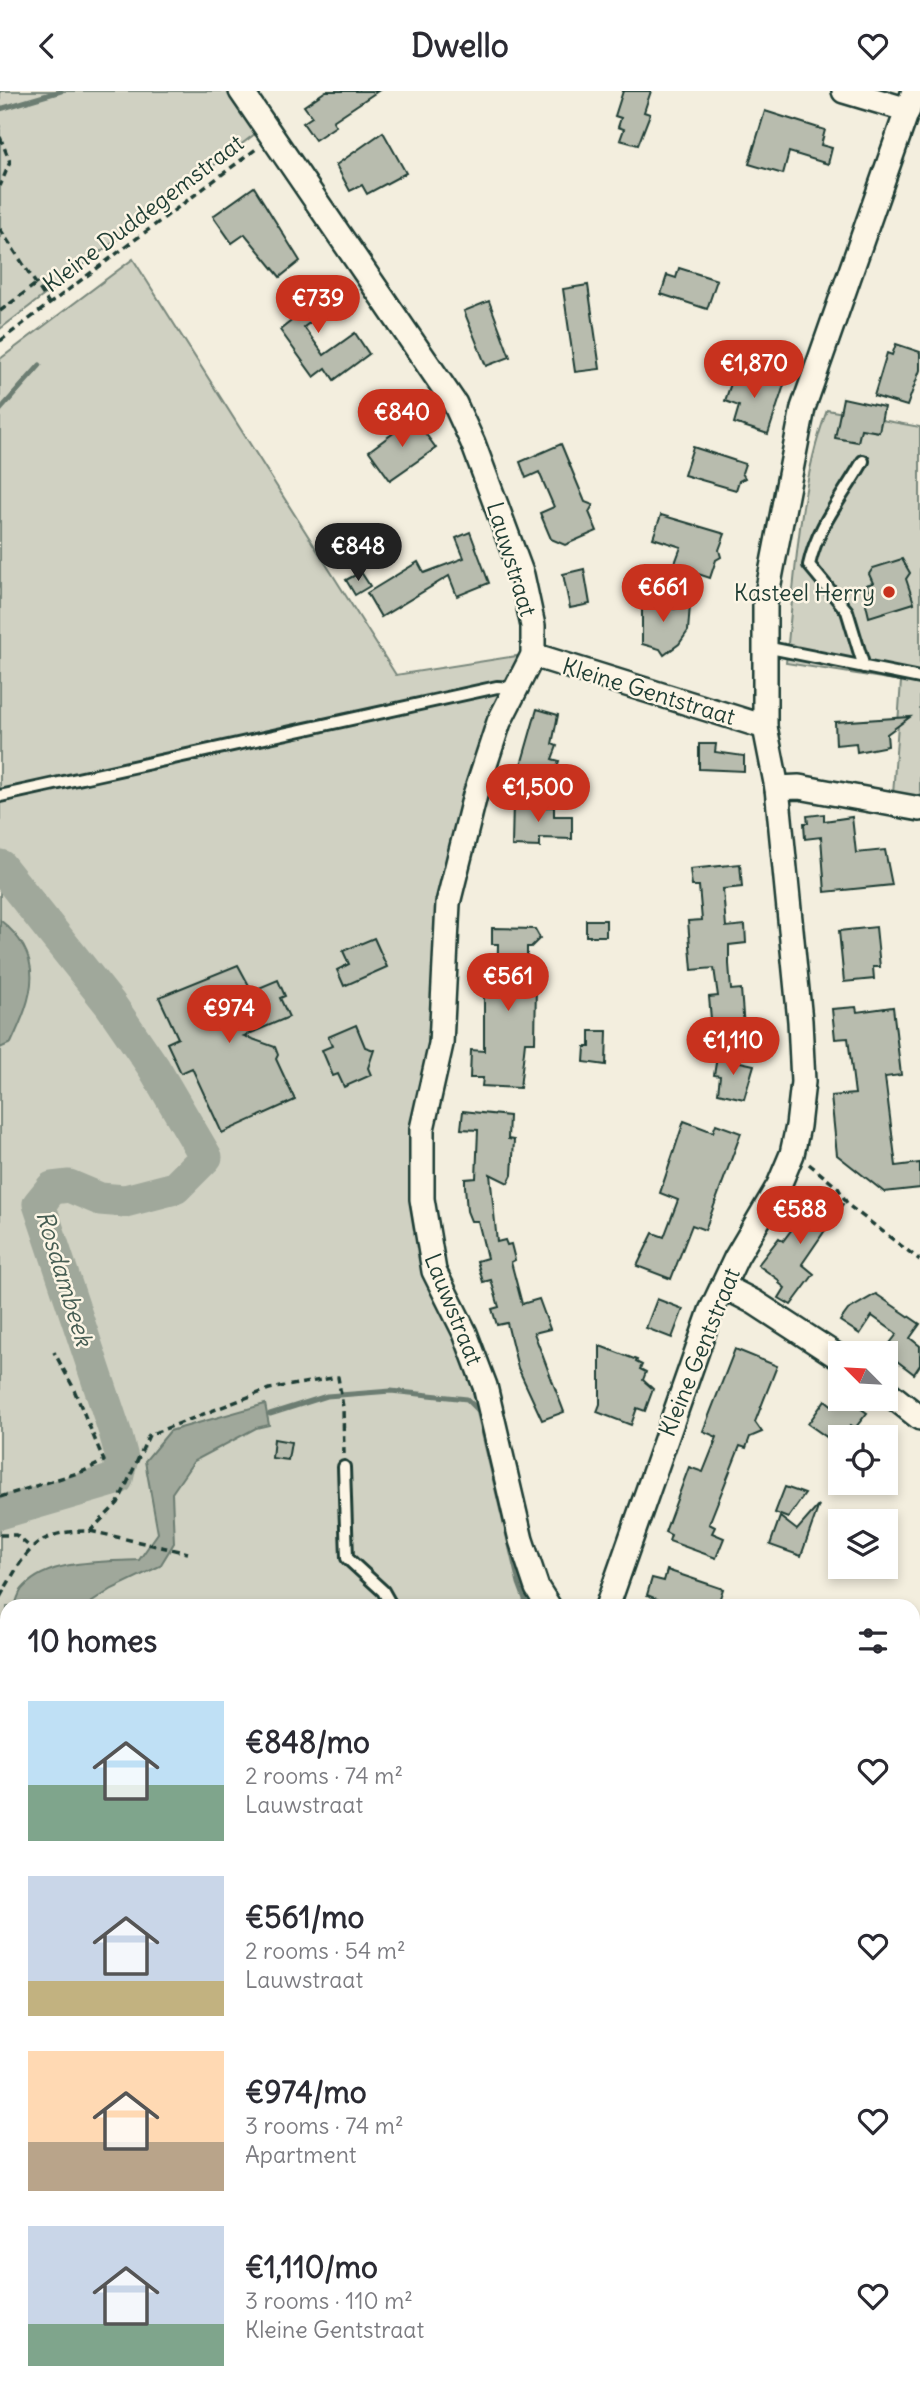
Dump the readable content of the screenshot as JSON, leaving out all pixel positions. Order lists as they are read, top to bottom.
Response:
{
  "streets": {
    "street": ["Lauwstraat", "Kleine Gentstraat"],
    "path": ["Kleine Duddegemstraat"]
  },
  "crossings": [
    ["Kleine Duddegemstraat", "Lauwstraat"],
    ["Lauwstraat", "Kleine Gentstraat"]
  ],
  "water": ["Rosdambeek"],
  "places": ["Kasteel Herry"],
  "north": "top left",
  "page": {
    "header": "Dwello",
    "price": [
      "€739",
      "€1,870",
      "€840",
      "€848",
      "€661",
      "€1,500",
      "€561",
      "€974",
      "€1,110",
      "€588"
    ],
    "heading": "10 homes",
    "list": [
      {
        "name": "€848/mo",
        "note": "2 rooms · 74 m² · Lauwstraat"
      },
      {
        "name": "€561/mo",
        "note": "2 rooms · 54 m² · Lauwstraat"
      },
      {
        "name": "€974/mo",
        "note": "3 rooms · 74 m² · Apartment"
      },
      {
        "name": "€1,110/mo",
        "note": "3 rooms · 110 m² · Kleine Gentstraat"
      }
    ]
  }
}
